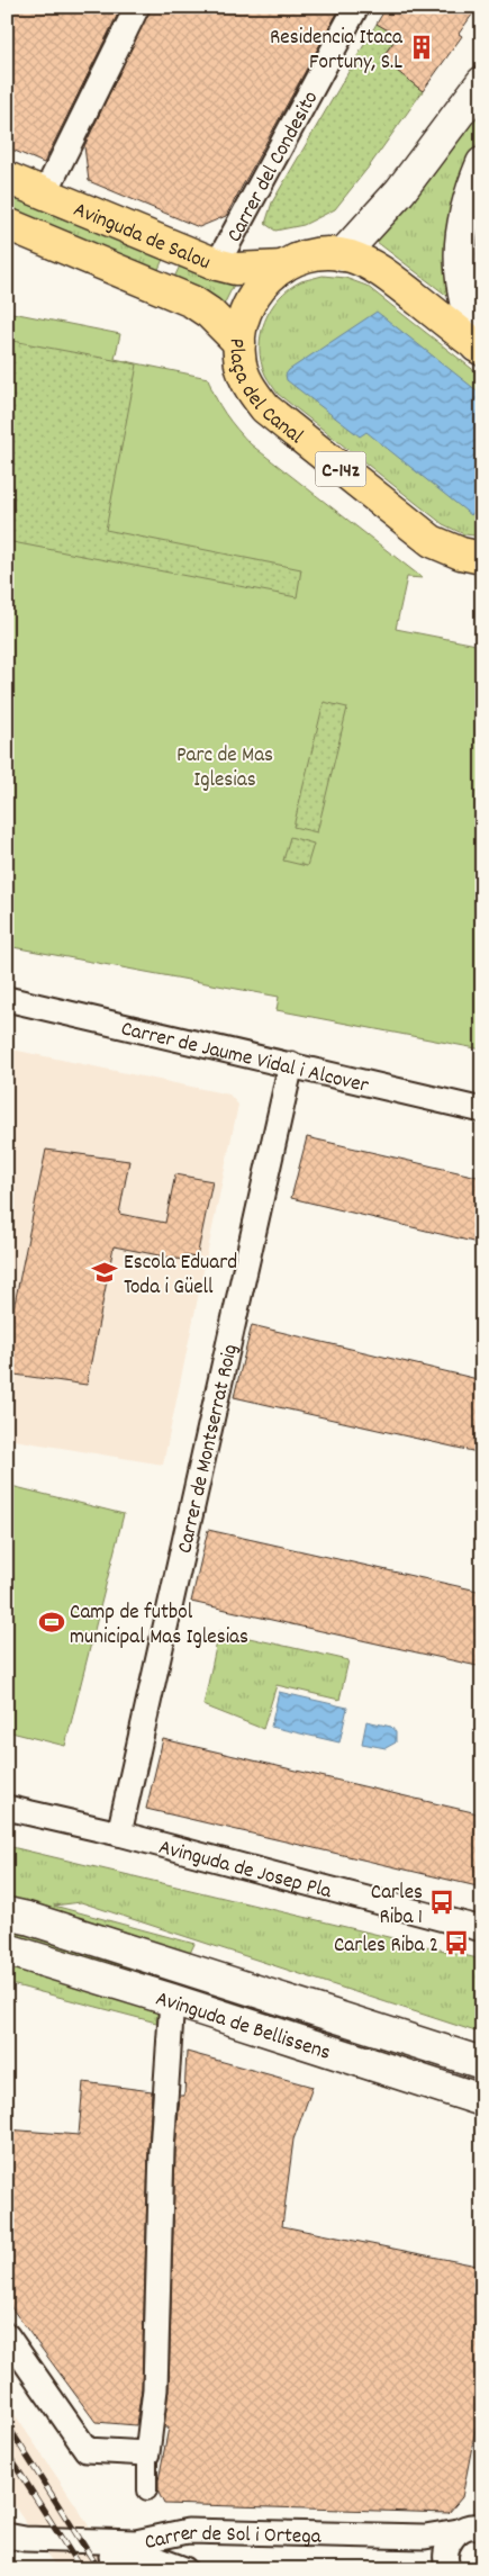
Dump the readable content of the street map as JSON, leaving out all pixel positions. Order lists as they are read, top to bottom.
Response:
{
  "streets": {
    "main road": [
      "Avinguda de Salou",
      "Plaça del Canal",
      "C-14z",
      "Avinguda de Bellissens"
    ],
    "street": [
      "Carrer del Condesito",
      "Carrer de Jaume Vidal i Alcover",
      "Carrer de Montserrat Roig",
      "Avinguda de Josep Pla",
      "Carrer de Sol i Ortega"
    ]
  },
  "crossings": [
    ["Carrer del Condesito", "Avinguda de Salou"],
    ["Avinguda de Salou", "Plaça del Canal"],
    ["Carrer de Jaume Vidal i Alcover", "Carrer de Montserrat Roig"],
    ["Carrer de Montserrat Roig", "Avinguda de Josep Pla"]
  ],
  "parks": ["Parc de Mas Iglesias"],
  "places": {
    "building": ["Residencia Itaca Fortuny, S.L"],
    "school or university": ["Escola Eduard Toda i Güell"],
    "sports": ["Camp de futbol municipal Mas Iglesias"],
    "bus stop": ["Carles Riba 1", "Carles Riba 2"]
  }
}
